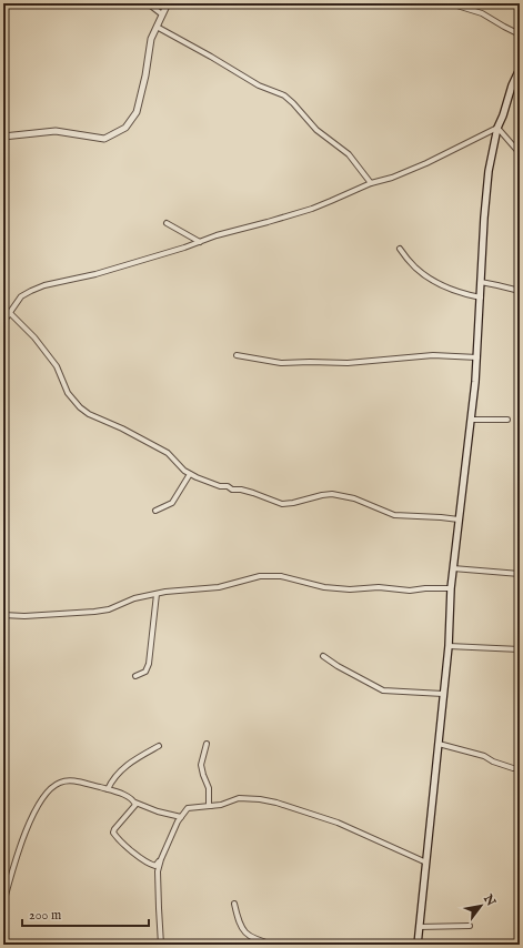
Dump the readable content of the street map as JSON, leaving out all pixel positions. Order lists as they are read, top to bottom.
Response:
{
  "scale_bar": "200 m",
  "north": "top right"
}
